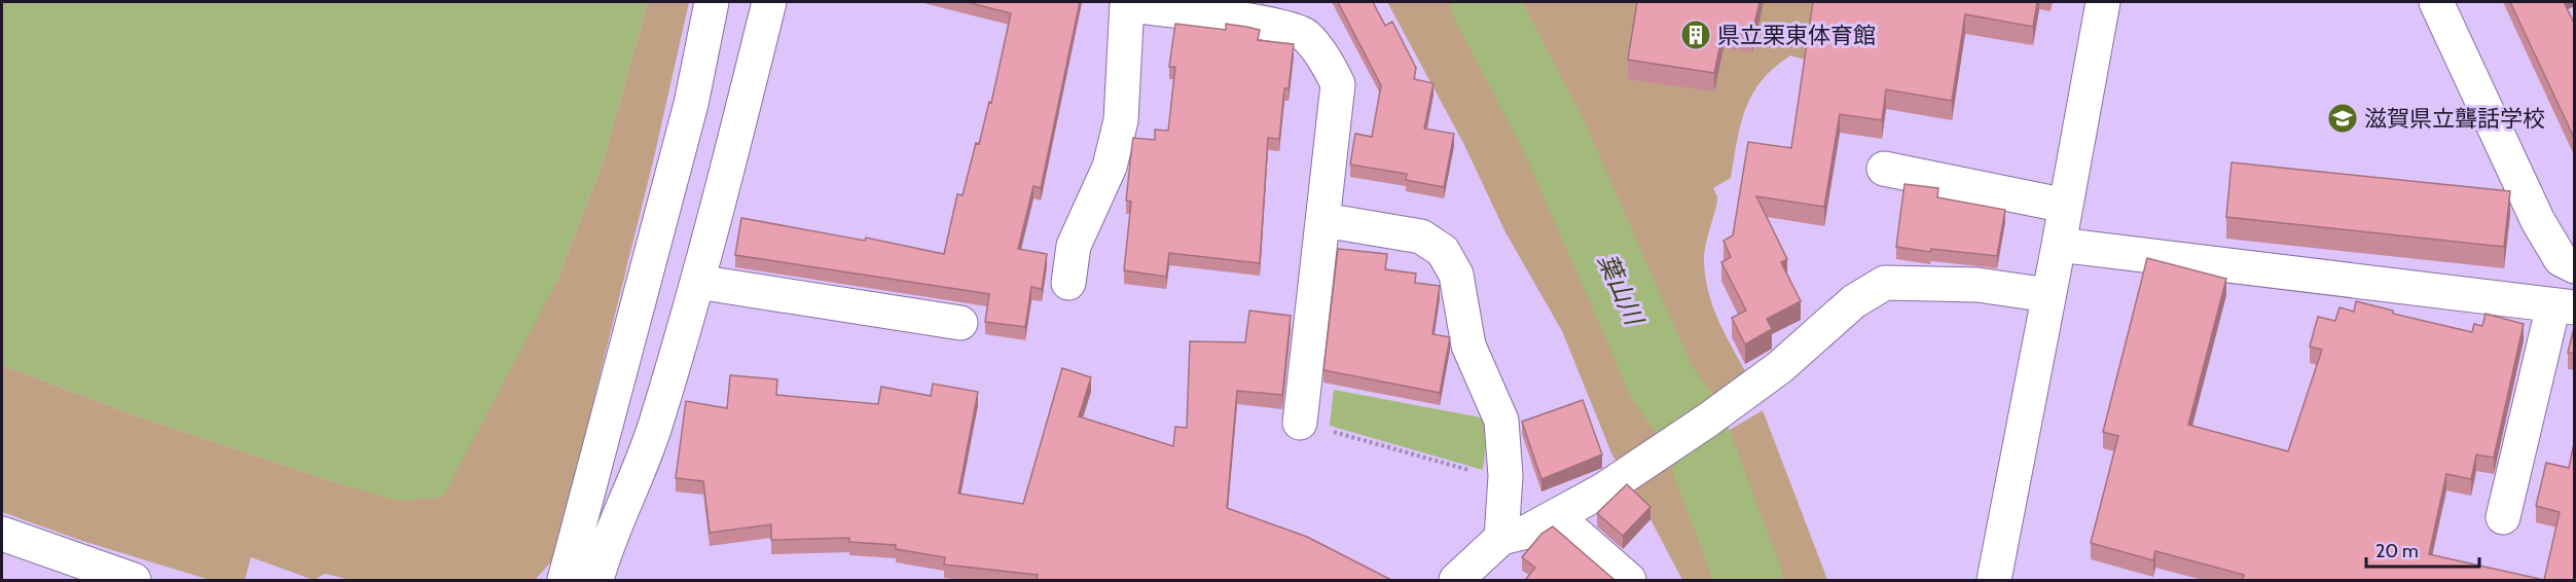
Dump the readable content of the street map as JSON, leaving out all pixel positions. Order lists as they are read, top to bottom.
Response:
{
  "water": ["葉山川"],
  "places": {
    "building": ["県立栗東体育館"],
    "school or university": ["滋賀県立聾話学校"]
  },
  "scale_bar": "20 m"
}
